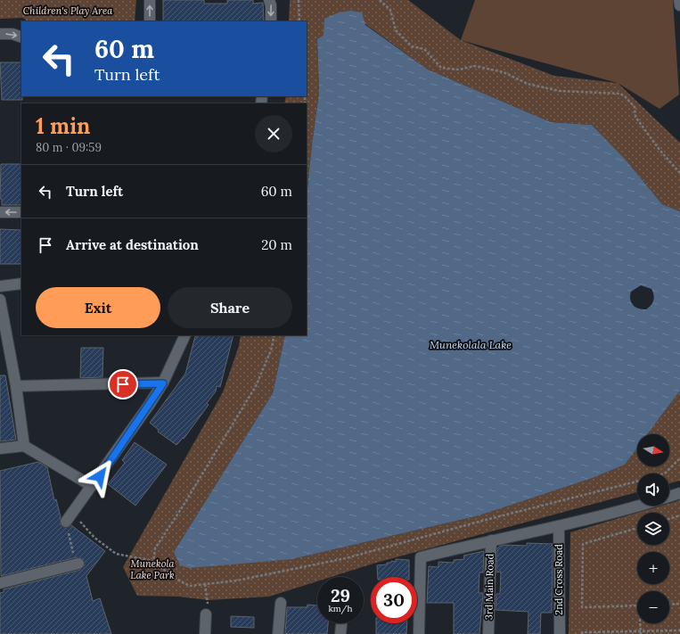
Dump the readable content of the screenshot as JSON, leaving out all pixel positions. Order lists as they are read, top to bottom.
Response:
{
  "streets": {
    "street": ["2nd Cross Road", "3rd Main Road"]
  },
  "water": ["Munekolala Lake"],
  "parks": ["Children's Play Area", "Munekola Lake Park"],
  "north": "right",
  "page": {
    "turn": ["60 m", "Turn left"],
    "heading": ["1 min", "80 m · 09:59"],
    "list": [
      {
        "name": "Turn left",
        "value": "60 m"
      },
      {
        "name": "Arrive at destination",
        "value": "20 m"
      }
    ],
    "buttons": ["Exit", "Share"],
    "map_buttons": ["+", "−"],
    "speed": "29 km/h",
    "limit": "30"
  }
}
